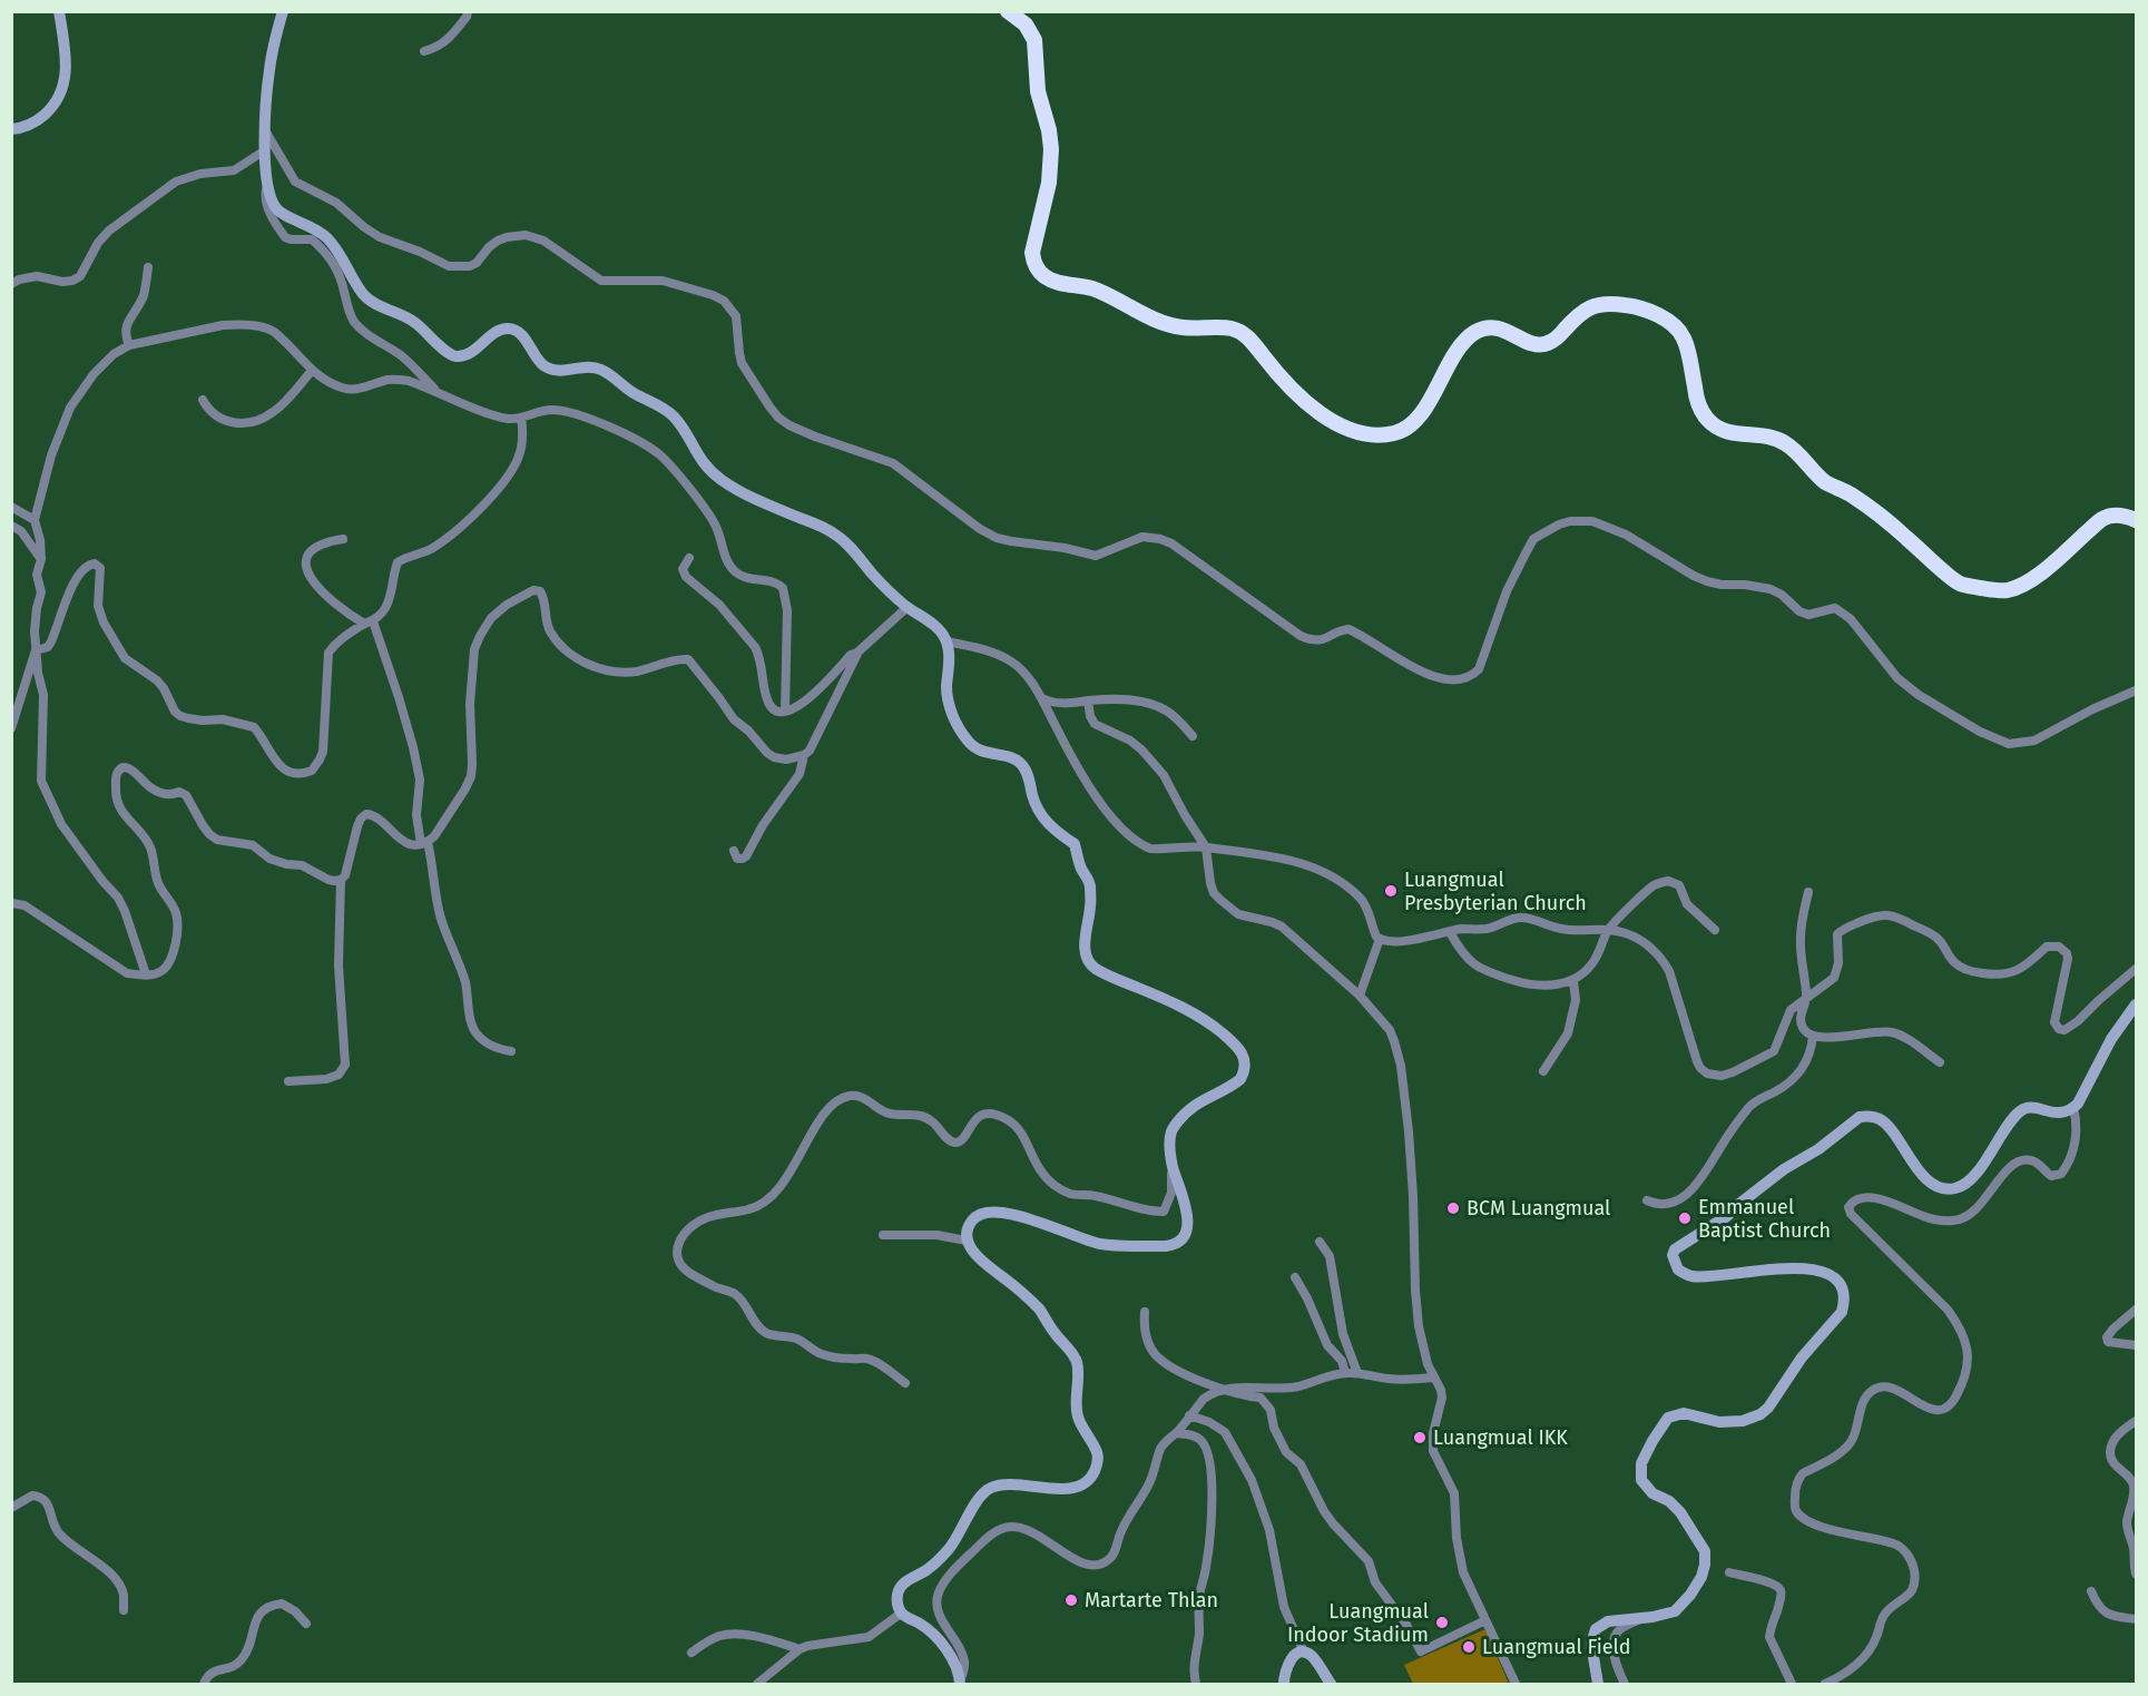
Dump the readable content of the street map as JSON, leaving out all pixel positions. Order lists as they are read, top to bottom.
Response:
{
  "places": [
    "Luangmual Presbyterian Church",
    "BCM Luangmual",
    "Emmanuel Baptist Church",
    "Luangmual IKK",
    "Martarte Thlan",
    "Luangmual Indoor Stadium",
    "Luangmual Field"
  ]
}
